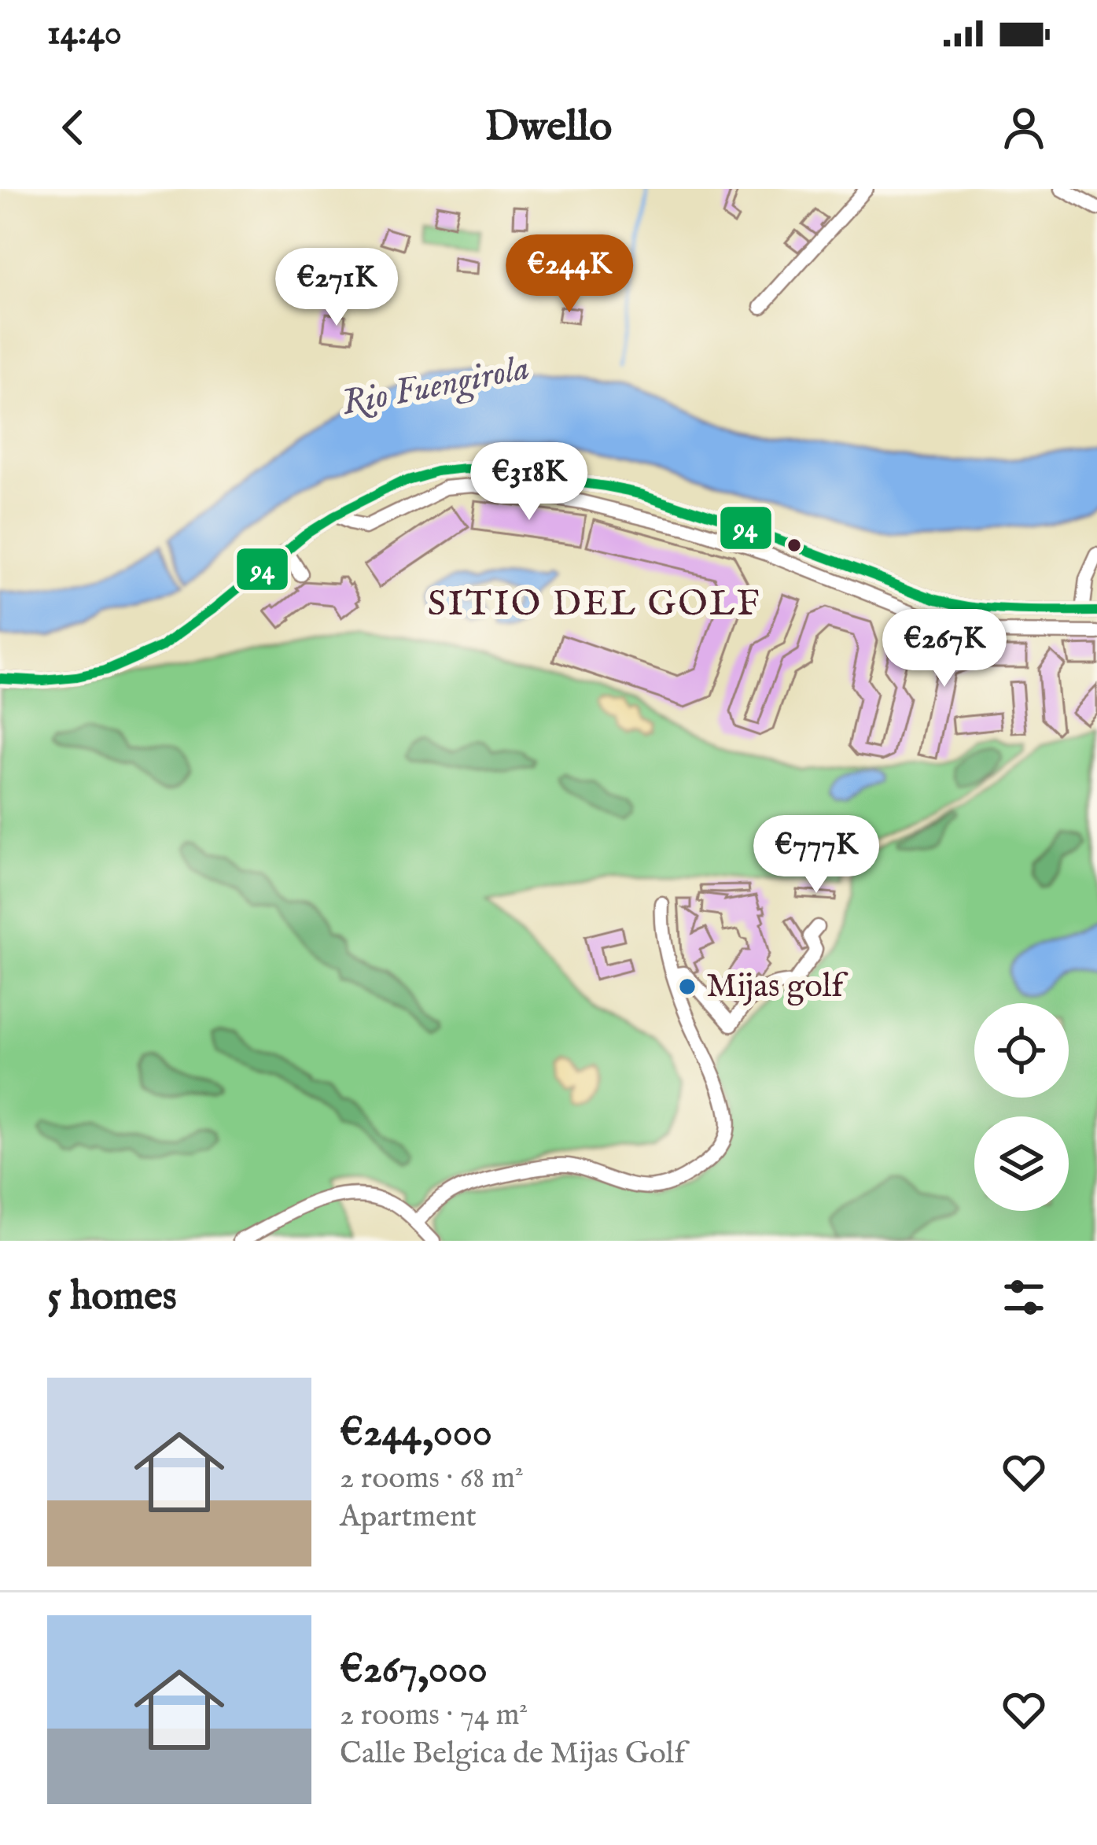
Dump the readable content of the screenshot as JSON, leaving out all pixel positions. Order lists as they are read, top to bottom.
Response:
{
  "districts": ["SITIO DEL GOLF"],
  "water": ["Rio Fuengirola"],
  "places": ["Mijas golf"],
  "lines": ["transit line 94"],
  "page": {
    "status": "14:40",
    "header": "Dwello",
    "price": [
      "€244K",
      "€271K",
      "€318K",
      "€267K",
      "€777K"
    ],
    "heading": "5 homes",
    "list": [
      {
        "name": "€244,000",
        "note": "2 rooms · 68 m² · Apartment"
      },
      {
        "name": "€267,000",
        "note": "2 rooms · 74 m² · Calle Belgica de Mijas Golf"
      }
    ]
  }
}
